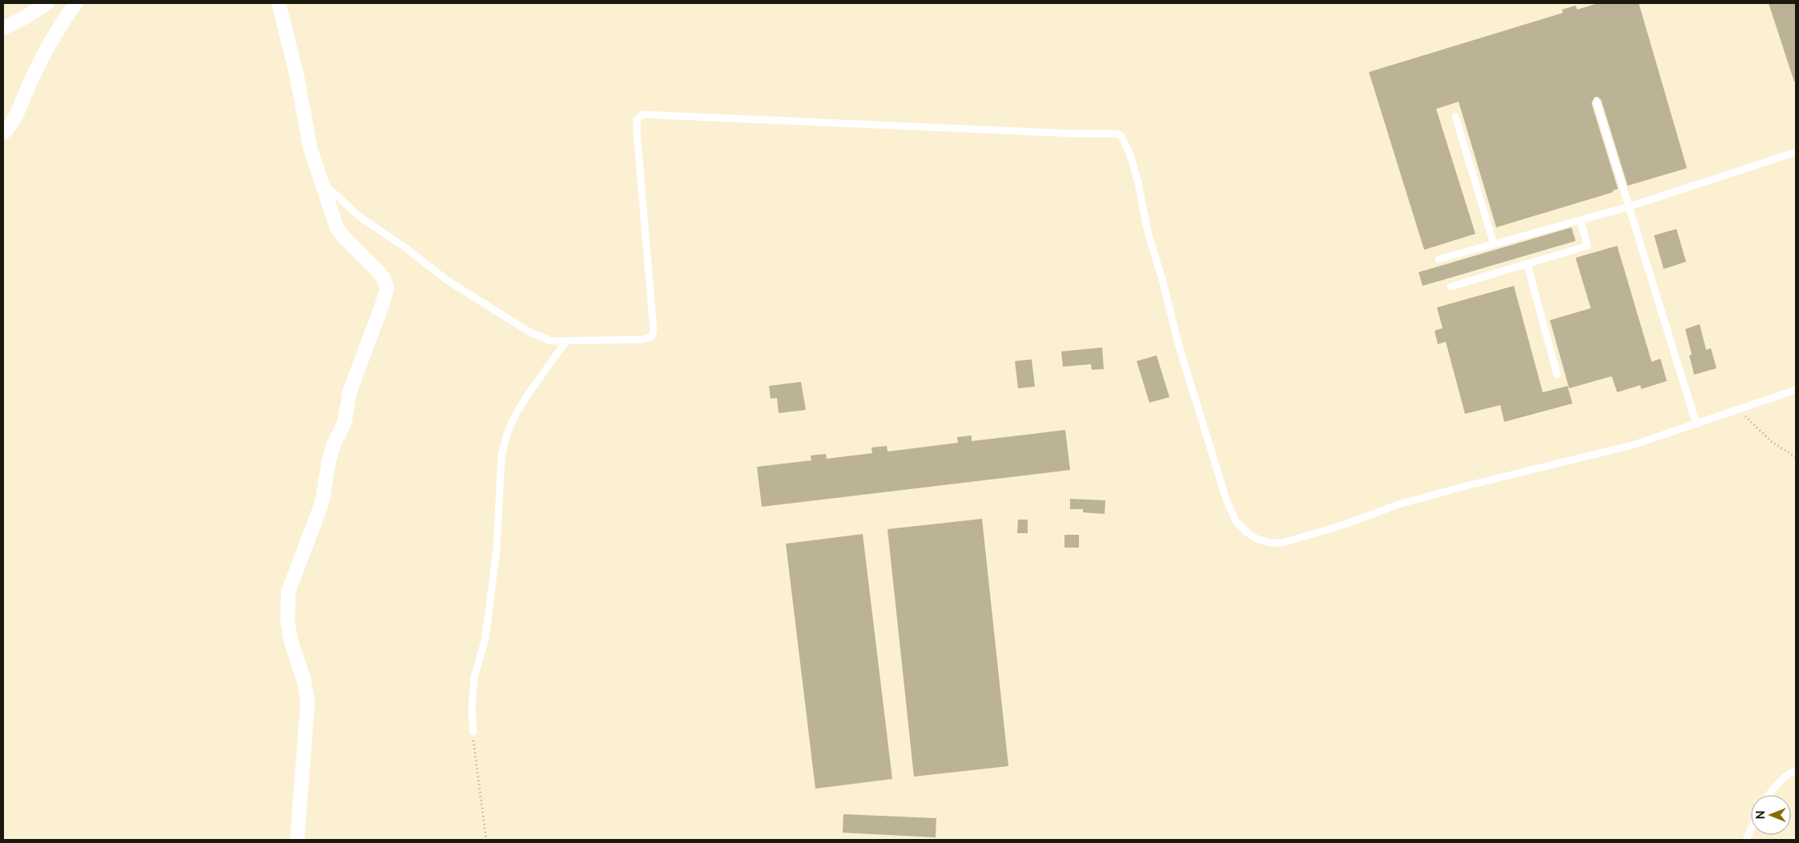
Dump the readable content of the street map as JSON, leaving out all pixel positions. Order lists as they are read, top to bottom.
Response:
{
  "north": "left"
}
